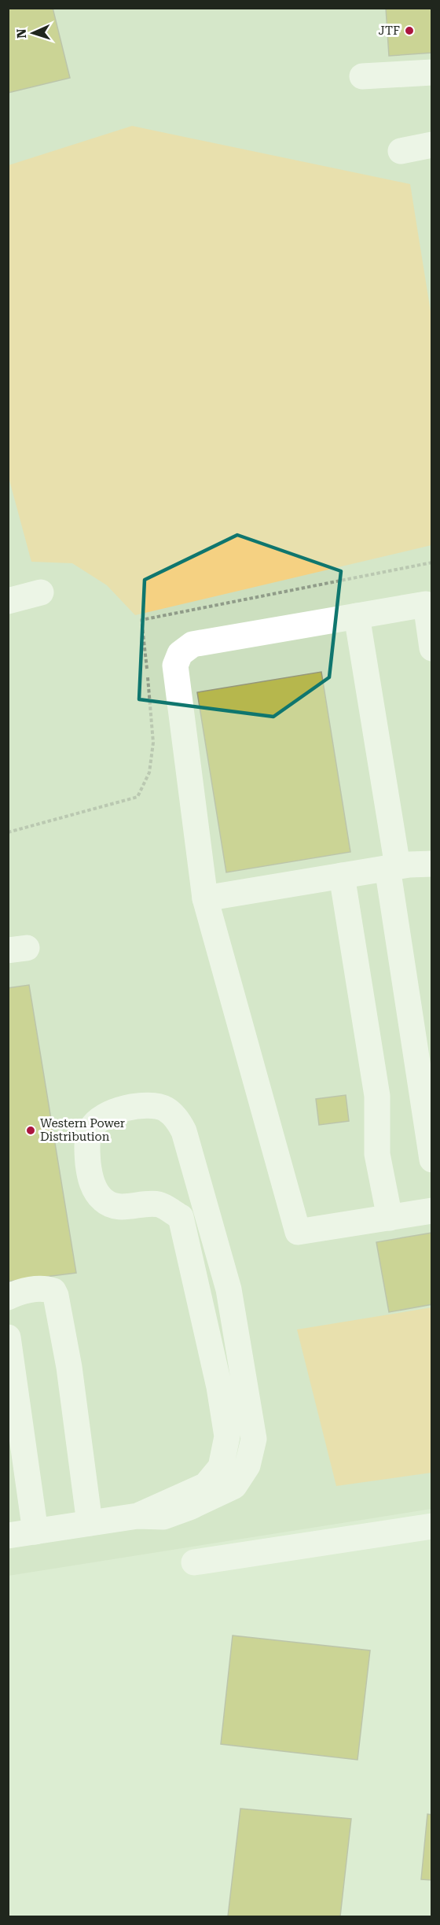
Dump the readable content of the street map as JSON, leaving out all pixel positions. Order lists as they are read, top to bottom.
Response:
{
  "places": ["JTF", "Western Power Distribution"],
  "north": "left"
}
